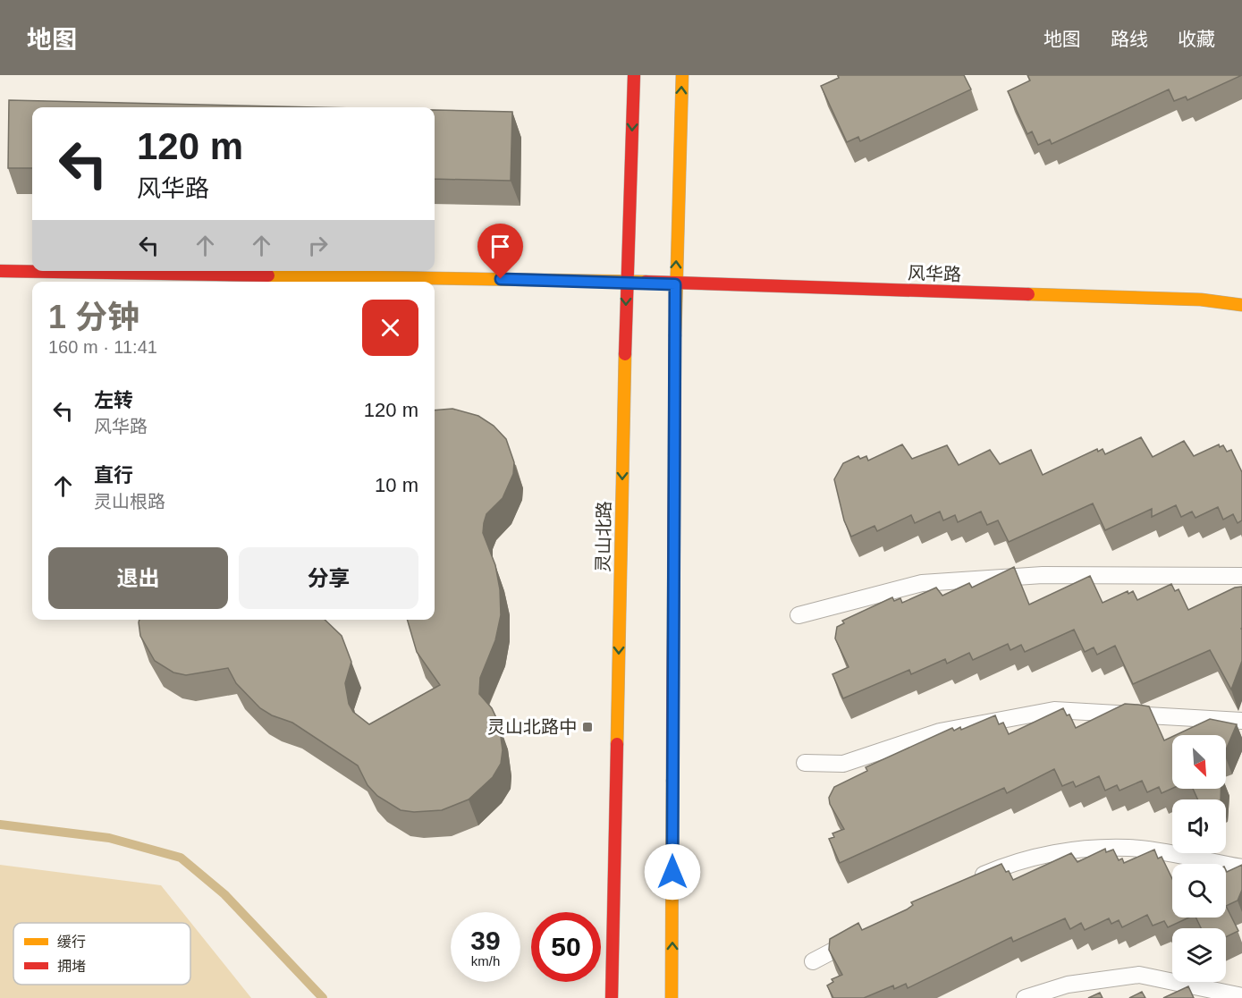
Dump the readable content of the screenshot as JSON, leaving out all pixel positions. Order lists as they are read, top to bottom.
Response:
{
  "streets": {
    "main road": ["风华路", "灵山北路"]
  },
  "crossings": [
    ["风华路", "灵山北路"]
  ],
  "places": {
    "transit": ["灵山北路中"]
  },
  "legend": ["缓行", "拥堵"],
  "north": "bottom right",
  "page": {
    "header": "地图",
    "nav": ["地图", "路线", "收藏"],
    "turn": ["120 m", "风华路"],
    "heading": ["1 分钟", "160 m · 11:41"],
    "list": [
      {
        "name": "左转",
        "note": "风华路",
        "value": "120 m"
      },
      {
        "name": "直行",
        "note": "灵山根路",
        "value": "10 m"
      }
    ],
    "buttons": ["退出", "分享"],
    "speed": "39 km/h",
    "limit": "50"
  }
}
